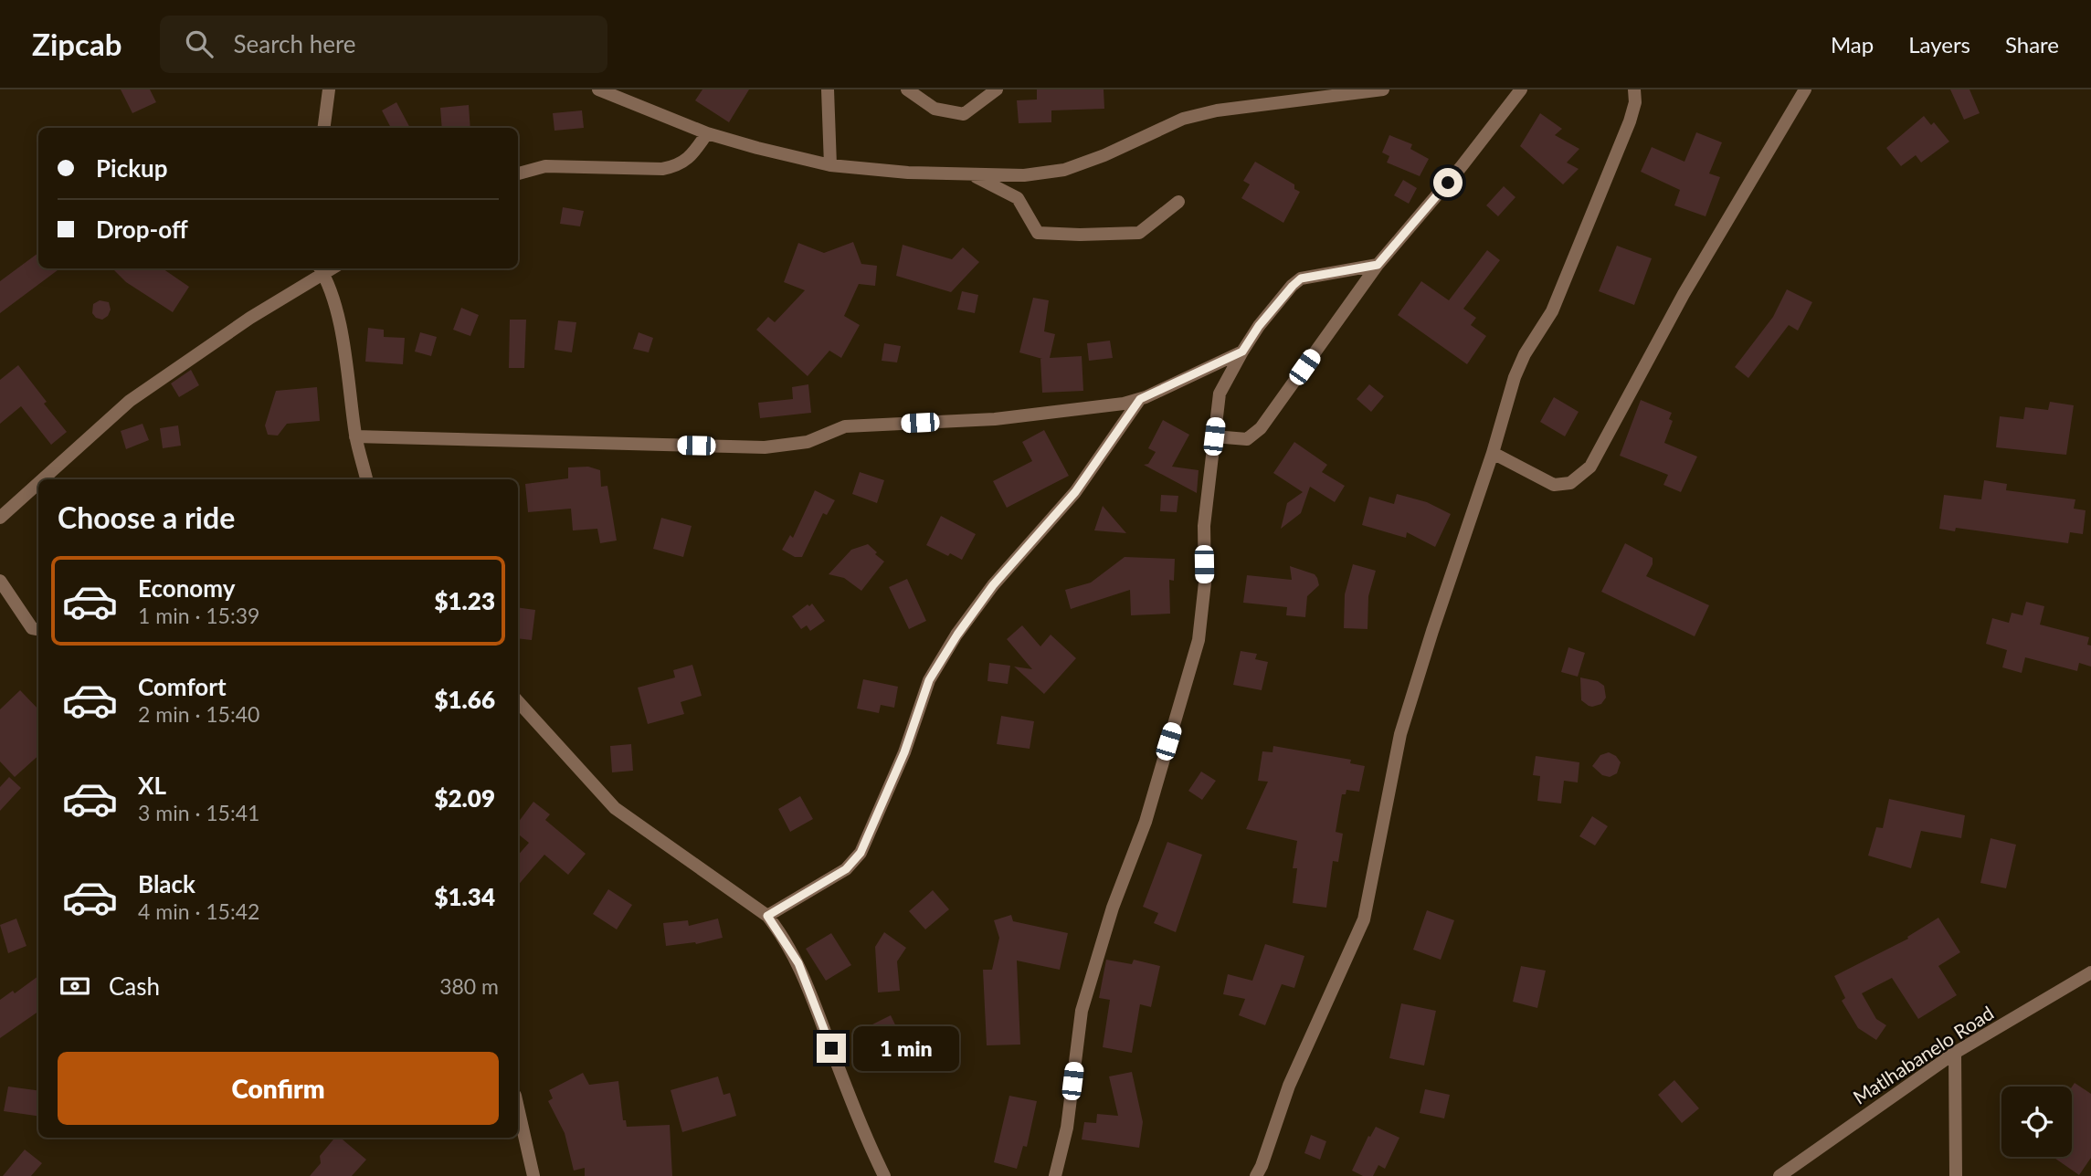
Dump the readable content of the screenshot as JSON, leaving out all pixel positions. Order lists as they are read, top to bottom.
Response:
{
  "streets": {
    "street": ["Matlhabanelo Road"]
  },
  "page": {
    "header": "Zipcab",
    "search": "Search here",
    "nav": ["Map", "Layers", "Share"],
    "banner": ["Pickup", "Drop-off"],
    "heading": "Choose a ride",
    "list": [
      {
        "name": "Economy",
        "note": "1 min · 15:39",
        "value": "$1.23"
      },
      {
        "name": "Comfort",
        "note": "2 min · 15:40",
        "value": "$1.66"
      },
      {
        "name": "XL",
        "note": "3 min · 15:41",
        "value": "$2.09"
      },
      {
        "name": "Black",
        "note": "4 min · 15:42",
        "value": "$1.34"
      }
    ],
    "pay": ["Cash", "380 m"],
    "bubble": "1 min",
    "buttons": "Confirm"
  }
}
